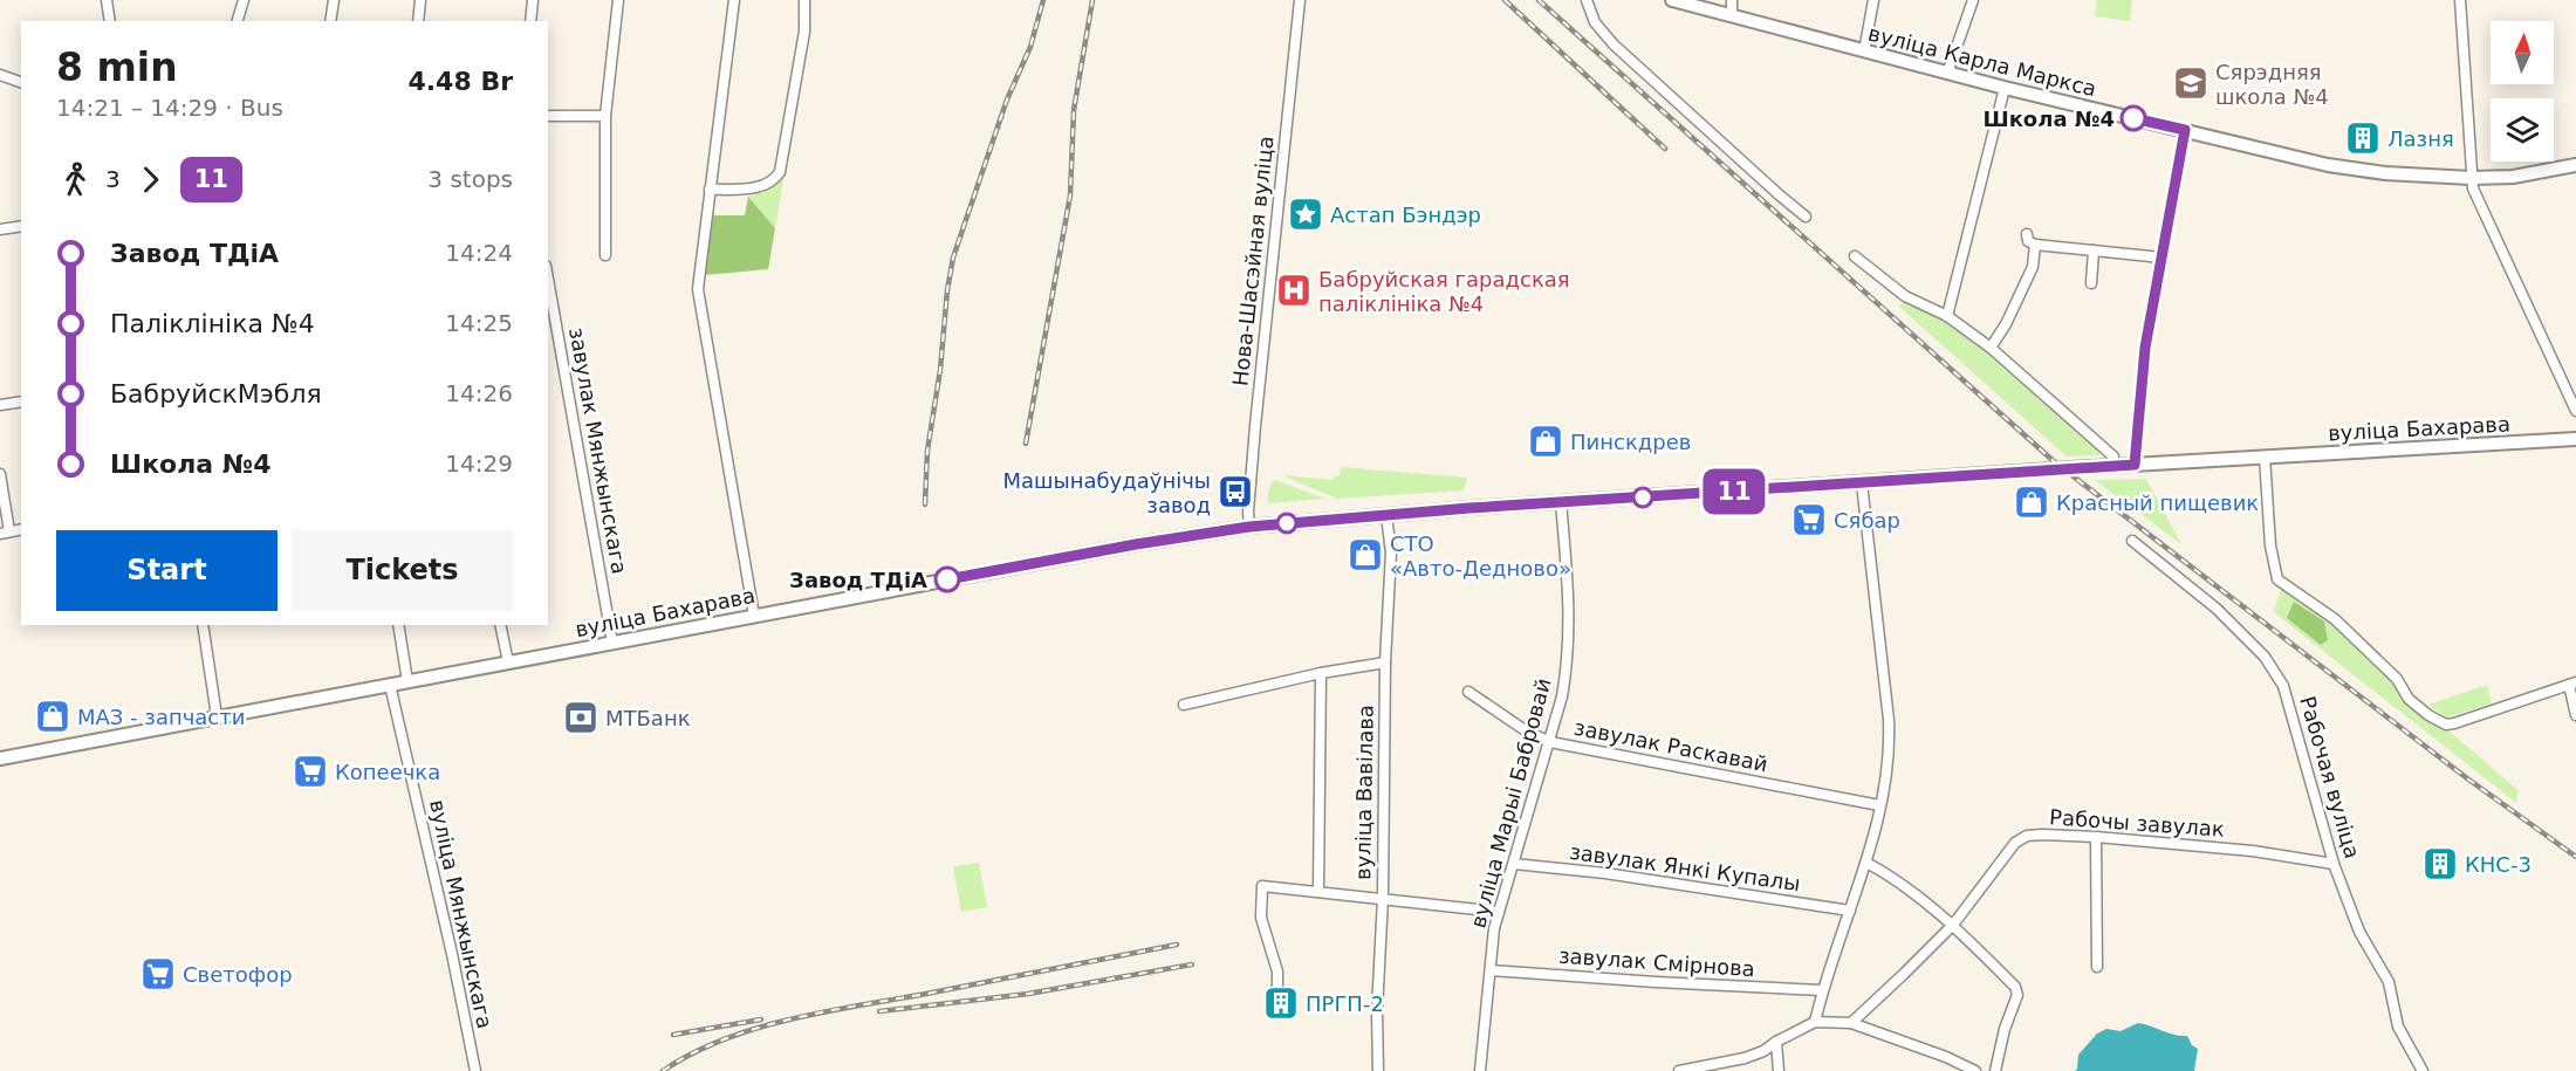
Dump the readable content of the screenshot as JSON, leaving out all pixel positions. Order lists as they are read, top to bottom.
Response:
{
  "streets": {
    "main road": ["вуліца Карла Маркса", "вуліца Бахарава"],
    "street": [
      "Нова-Шасэйная вуліца",
      "завулак Мянжынскага",
      "завулак Раскавай",
      "Рабочая вуліца",
      "вуліца Вавілава",
      "вуліца Марыі Бабровай",
      "Рабочы завулак",
      "завулак Янкі Купалы",
      "вуліца Мянжынскага",
      "завулак Смірнова"
    ]
  },
  "crossings": [
    ["Нова-Шасэйная вуліца", "вуліца Бахарава"],
    ["вуліца Бахарава", "завулак Мянжынскага"],
    ["вуліца Бахарава", "вуліца Вавілава"],
    ["вуліца Бахарава", "вуліца Марыі Бабровай"],
    ["вуліца Бахарава", "вуліца Мянжынскага"],
    ["завулак Раскавай", "вуліца Марыі Бабровай"],
    ["Рабочая вуліца", "Рабочы завулак"],
    ["вуліца Марыі Бабровай", "завулак Янкі Купалы"],
    ["вуліца Марыі Бабровай", "завулак Смірнова"]
  ],
  "places": {
    "school or university": ["Сярэдняя школа №4"],
    "other": ["Школа №4", "Завод ТДіА"],
    "building": ["Лазня", "КНС-3", "ПРГП-2"],
    "place": ["Астап Бэндэр"],
    "hospital": ["Бабруйская гарадская паліклініка №4"],
    "shop": [
      "Пинскдрев",
      "Красный пищевик",
      "СТО «Авто-Дедново»",
      "МАЗ - запчасти"
    ],
    "bus stop": ["Машынабудаўнічы завод"],
    "supermarket": ["Сябар", "Копеечка", "Светофор"],
    "bank": ["МТБанк"]
  },
  "lines": ["bus line 11"],
  "north": "top",
  "page": {
    "on_map": "11",
    "heading": ["8 min", "14:21 – 14:29 · Bus", "4.48 Br"],
    "legs": ["3", "11", "3 stops"],
    "list": [
      {
        "name": "Завод ТДіА",
        "value": "14:24"
      },
      {
        "name": "Паліклініка №4",
        "value": "14:25"
      },
      {
        "name": "БабруйскМэбля",
        "value": "14:26"
      },
      {
        "name": "Школа №4",
        "value": "14:29"
      }
    ],
    "buttons": ["Start", "Tickets"]
  }
}
